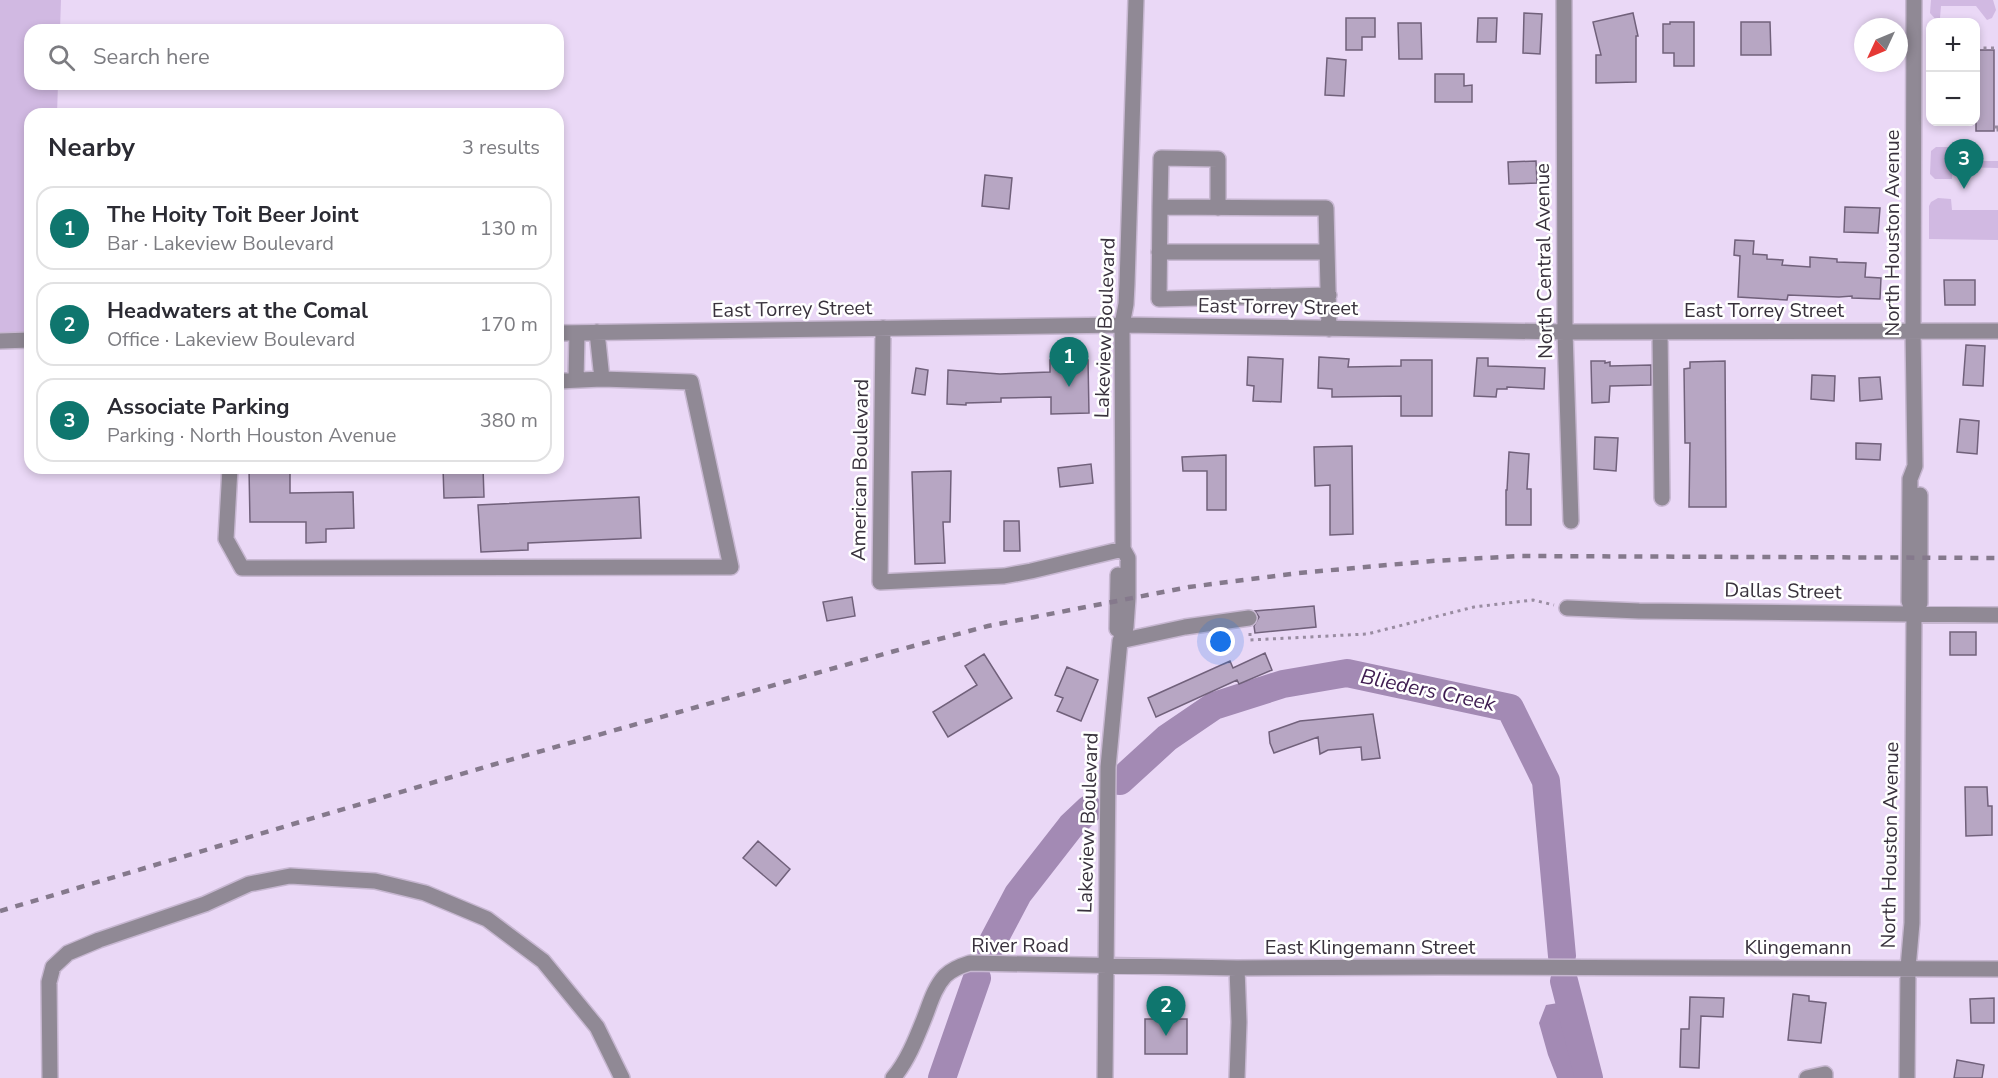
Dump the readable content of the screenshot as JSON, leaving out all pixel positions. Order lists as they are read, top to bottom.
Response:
{
  "streets": {
    "street": [
      "North Houston Avenue",
      "North Central Avenue",
      "East Torrey Street",
      "Lakeview Boulevard",
      "American Boulevard",
      "Dallas Street",
      "River Road",
      "East Klingemann Street",
      "Klingemann"
    ]
  },
  "crossings": [
    ["North Houston Avenue", "East Torrey Street"],
    ["North Houston Avenue", "Dallas Street"],
    ["North Houston Avenue", "Klingemann"],
    ["North Central Avenue", "East Torrey Street"],
    ["East Torrey Street", "Lakeview Boulevard"],
    ["East Torrey Street", "American Boulevard"],
    ["Lakeview Boulevard", "American Boulevard"],
    ["Lakeview Boulevard", "River Road"],
    ["Lakeview Boulevard", "East Klingemann Street"],
    ["River Road", "East Klingemann Street"],
    ["East Klingemann Street", "Klingemann"]
  ],
  "water": ["Blieders Creek"],
  "north": "bottom left",
  "page": {
    "map_buttons": ["+", "−"],
    "search": "Search here",
    "heading": ["Nearby", "3 results"],
    "pins": ["3", "1", "2"],
    "list": [
      {
        "mark": "1",
        "name": "The Hoity Toit Beer Joint",
        "note": "Bar · Lakeview Boulevard",
        "value": "130 m"
      },
      {
        "mark": "2",
        "name": "Headwaters at the Comal",
        "note": "Office · Lakeview Boulevard",
        "value": "170 m"
      },
      {
        "mark": "3",
        "name": "Associate Parking",
        "note": "Parking · North Houston Avenue",
        "value": "380 m"
      }
    ]
  }
}
